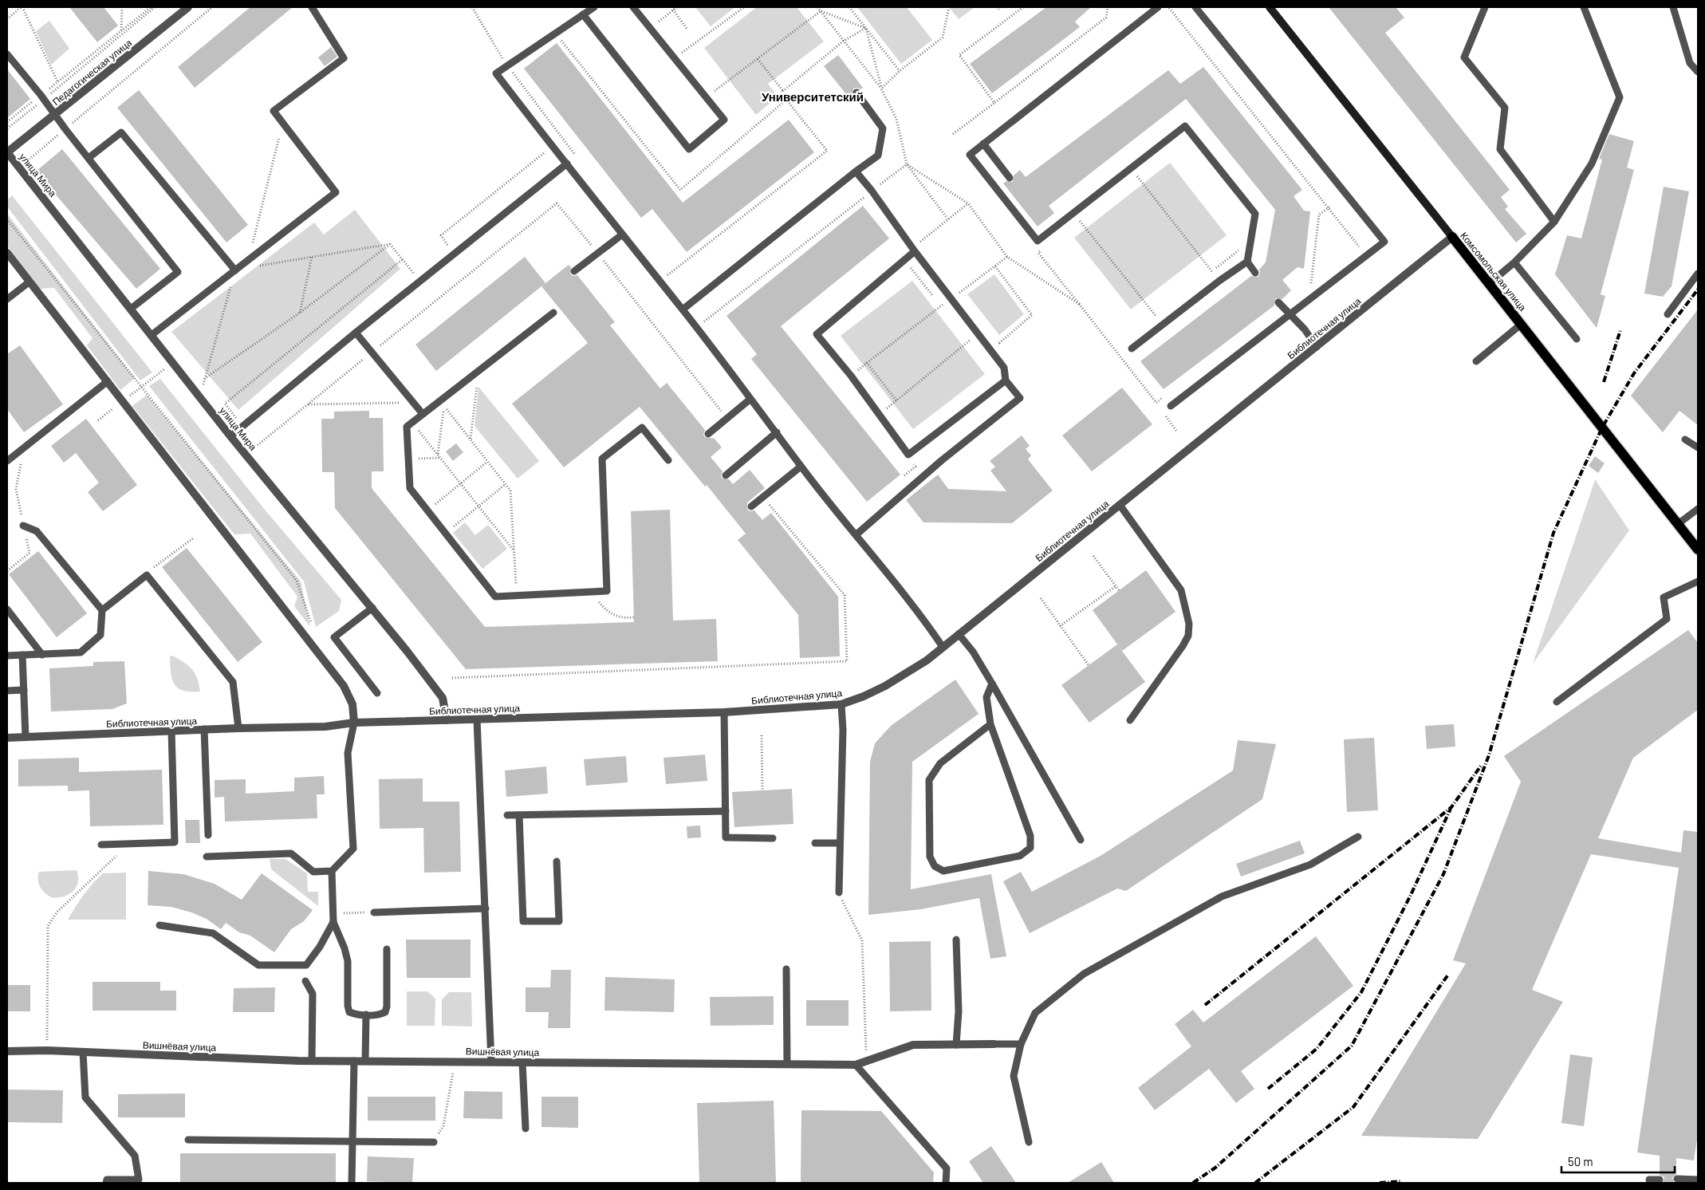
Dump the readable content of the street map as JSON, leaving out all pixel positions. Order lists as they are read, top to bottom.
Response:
{
  "streets": {
    "main road": ["Комсомольская улица"],
    "street": [
      "Педагогическая улица",
      "улица Мира",
      "Библиотечная улица",
      "Вишнёвая улица"
    ]
  },
  "crossings": [
    ["Педагогическая улица", "улица Мира"],
    ["улица Мира", "Библиотечная улица"],
    ["Комсомольская улица", "Библиотечная улица"]
  ],
  "districts": ["Университетский"],
  "scale_bar": "50 m"
}
